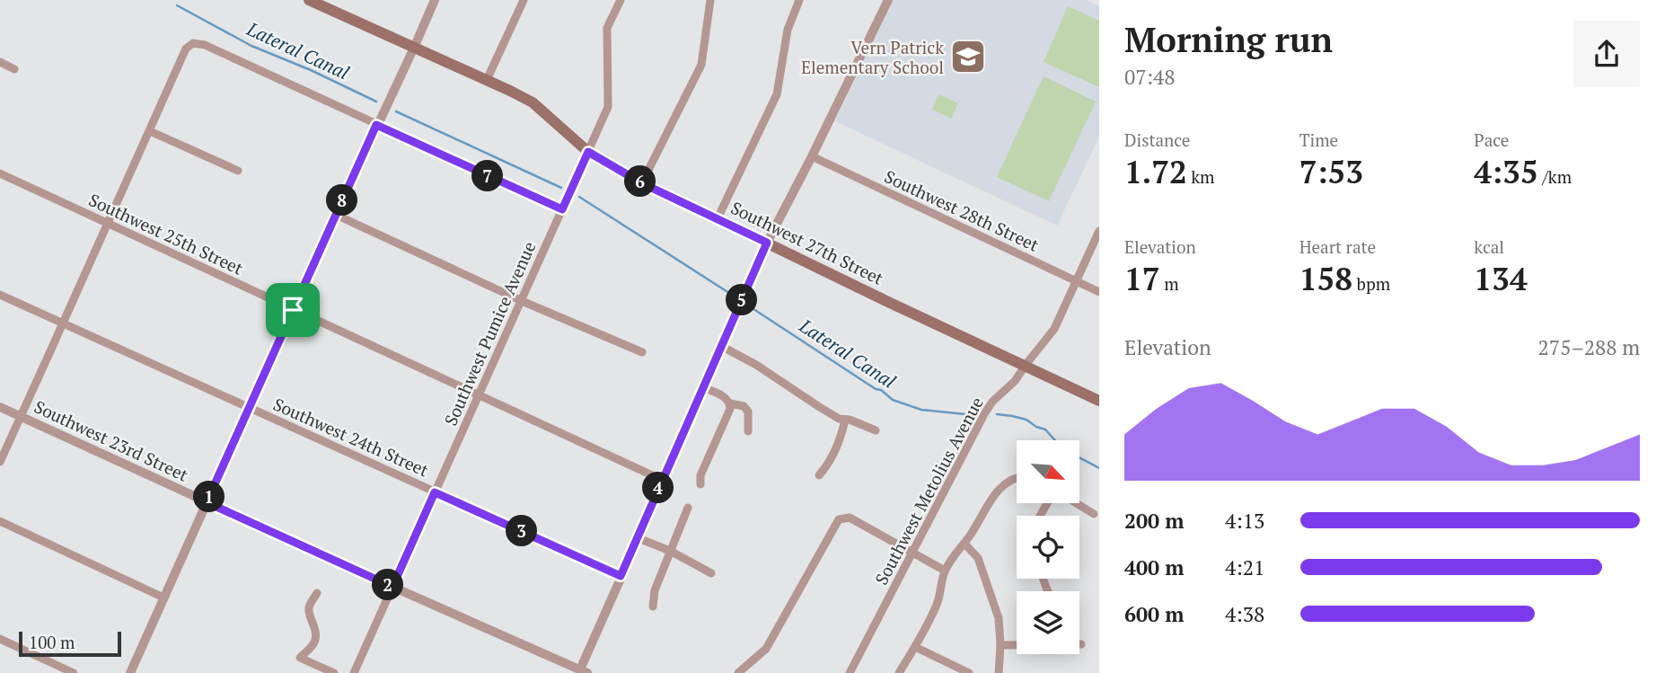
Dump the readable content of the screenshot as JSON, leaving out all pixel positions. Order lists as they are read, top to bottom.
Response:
{
  "streets": {
    "main road": ["Southwest 27th Street"],
    "street": [
      "Southwest 28th Street",
      "Southwest 25th Street",
      "Southwest Pumice Avenue",
      "Southwest 24th Street",
      "Southwest 23rd Street",
      "Southwest Metolius Avenue"
    ]
  },
  "crossings": [
    ["Southwest 28th Street", "Southwest Metolius Avenue"],
    ["Southwest 25th Street", "Southwest Pumice Avenue"],
    ["Southwest 27th Street", "Southwest Pumice Avenue"],
    ["Southwest 27th Street", "Southwest Metolius Avenue"],
    ["Southwest Pumice Avenue", "Southwest 24th Street"],
    ["Southwest Pumice Avenue", "Southwest 23rd Street"]
  ],
  "water": ["Lateral Canal"],
  "places": {
    "school or university": ["Vern Patrick Elementary School"]
  },
  "scale_bar": "100 m",
  "north": "bottom right",
  "page": {
    "heading": ["Morning run", "07:48"],
    "stats": [
      ["Distance", "1.72 km"],
      ["Time", "7:53"],
      ["Pace", "4:35 /km"],
      ["Elevation", "17 m"],
      ["Heart rate", "158 bpm"],
      ["kcal", "134"]
    ],
    "pins": [
      "7",
      "6",
      "8",
      "5",
      "4",
      "1",
      "3",
      "2"
    ],
    "chart": ["Elevation", "275–288 m"],
    "list": [
      {
        "name": "200 m",
        "note": "4:13"
      },
      {
        "name": "400 m",
        "note": "4:21"
      },
      {
        "name": "600 m",
        "note": "4:38"
      }
    ],
    "scale": "100 m"
  }
}
